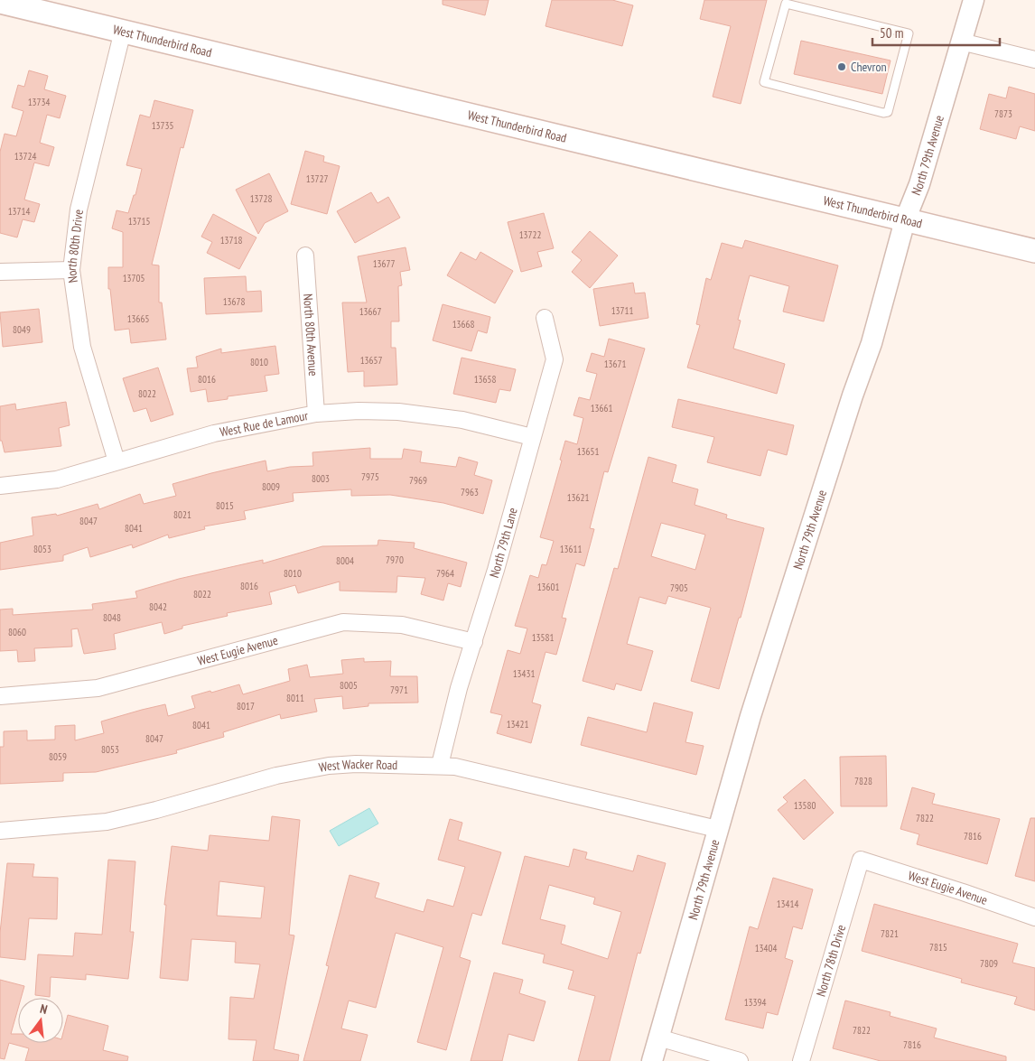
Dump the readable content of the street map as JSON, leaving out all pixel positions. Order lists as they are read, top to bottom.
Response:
{
  "streets": {
    "main road": ["West Thunderbird Road"],
    "street": [
      "North 79th Avenue",
      "North 80th Drive",
      "North 80th Avenue",
      "West Rue de Lamour",
      "North 79th Lane",
      "West Eugie Avenue",
      "West Wacker Road",
      "North 78th Drive"
    ]
  },
  "crossings": [
    ["West Thunderbird Road", "North 79th Avenue"],
    ["West Thunderbird Road", "North 80th Drive"],
    ["North 79th Avenue", "West Wacker Road"],
    ["North 80th Drive", "West Rue de Lamour"],
    ["North 80th Avenue", "West Rue de Lamour"],
    ["West Rue de Lamour", "North 79th Lane"],
    ["North 79th Lane", "West Eugie Avenue"],
    ["North 79th Lane", "West Wacker Road"],
    ["West Eugie Avenue", "North 78th Drive"]
  ],
  "places": ["Chevron"],
  "house_numbers": [
    "13734",
    "7873",
    "13735",
    "13724",
    "13727",
    "13728",
    "13714",
    "13715",
    "13722",
    "13718",
    "13677",
    "13705",
    "13678",
    "13711",
    "13667",
    "13665",
    "13668",
    "8049",
    "13657",
    "8010",
    "13671",
    "8016",
    "13658",
    "8022",
    "13661",
    "13651",
    "7975",
    "8003",
    "7969",
    "8009",
    "7963",
    "13621",
    "8015",
    "8021",
    "8047",
    "8041",
    "8053",
    "13611",
    "7970",
    "8004",
    "8010",
    "7964",
    "8016",
    "13601",
    "7905",
    "8022",
    "8042",
    "8048",
    "8060",
    "13581",
    "13431",
    "8005",
    "7971",
    "8011",
    "8017",
    "13421",
    "8041",
    "8047",
    "8053",
    "8059",
    "7828",
    "13580",
    "7822",
    "7816",
    "13414",
    "7821",
    "7815",
    "13404",
    "7809",
    "13394",
    "7822",
    "7816"
  ],
  "scale_bar": "50 m",
  "north": "top"
}
